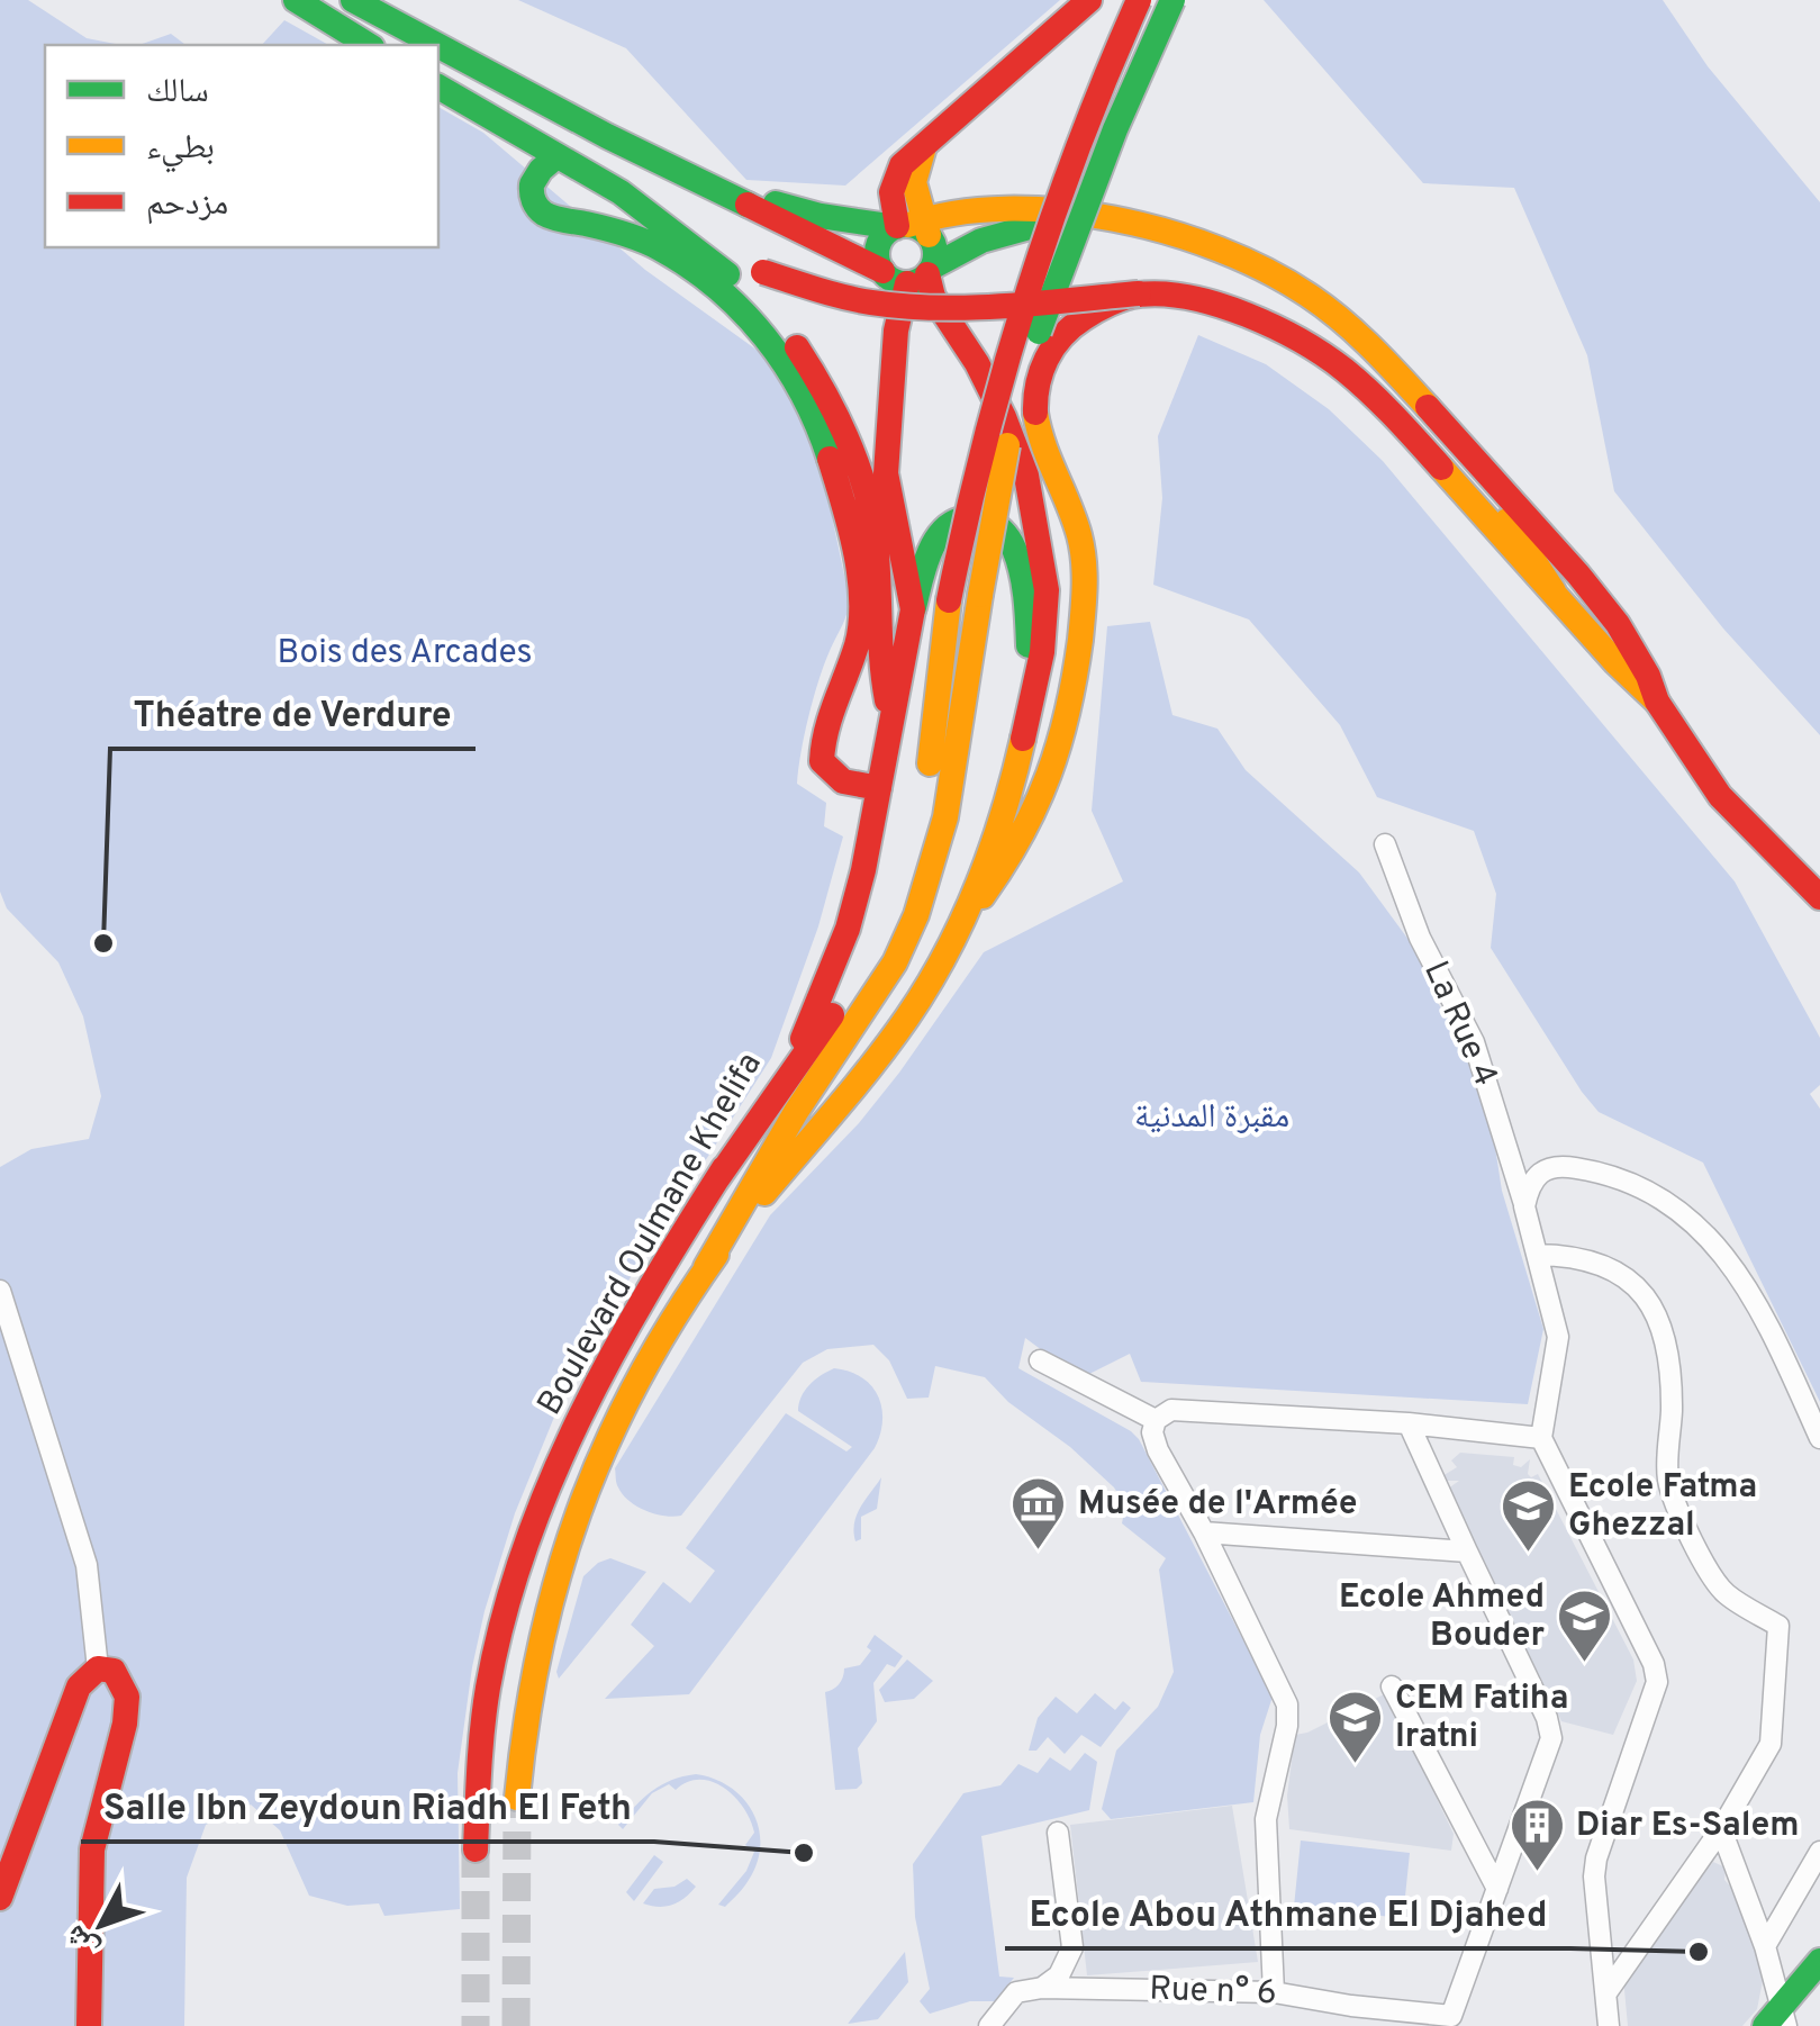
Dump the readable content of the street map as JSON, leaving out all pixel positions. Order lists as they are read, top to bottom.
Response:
{
  "streets": {
    "main road": ["Boulevard Oulmane Khelifa"],
    "street": ["La Rue 4", "Rue n° 6"]
  },
  "parks": ["Bois des Arcades", "مقبرة المدنية"],
  "places": {
    "other": ["Théatre de Verdure", "Salle Ibn Zeydoun Riadh El Feth", "Ecole Abou Athmane El Djahed"],
    "museum": ["Musée de l'Armée"],
    "school or university": ["Ecole Fatma Ghezzal", "Ecole Ahmed Bouder", "CEM Fatiha Iratni"],
    "building": ["Diar Es-Salem"]
  },
  "legend": ["سالك", "بطيء", "مزدحم"],
  "north": "bottom left"
}
